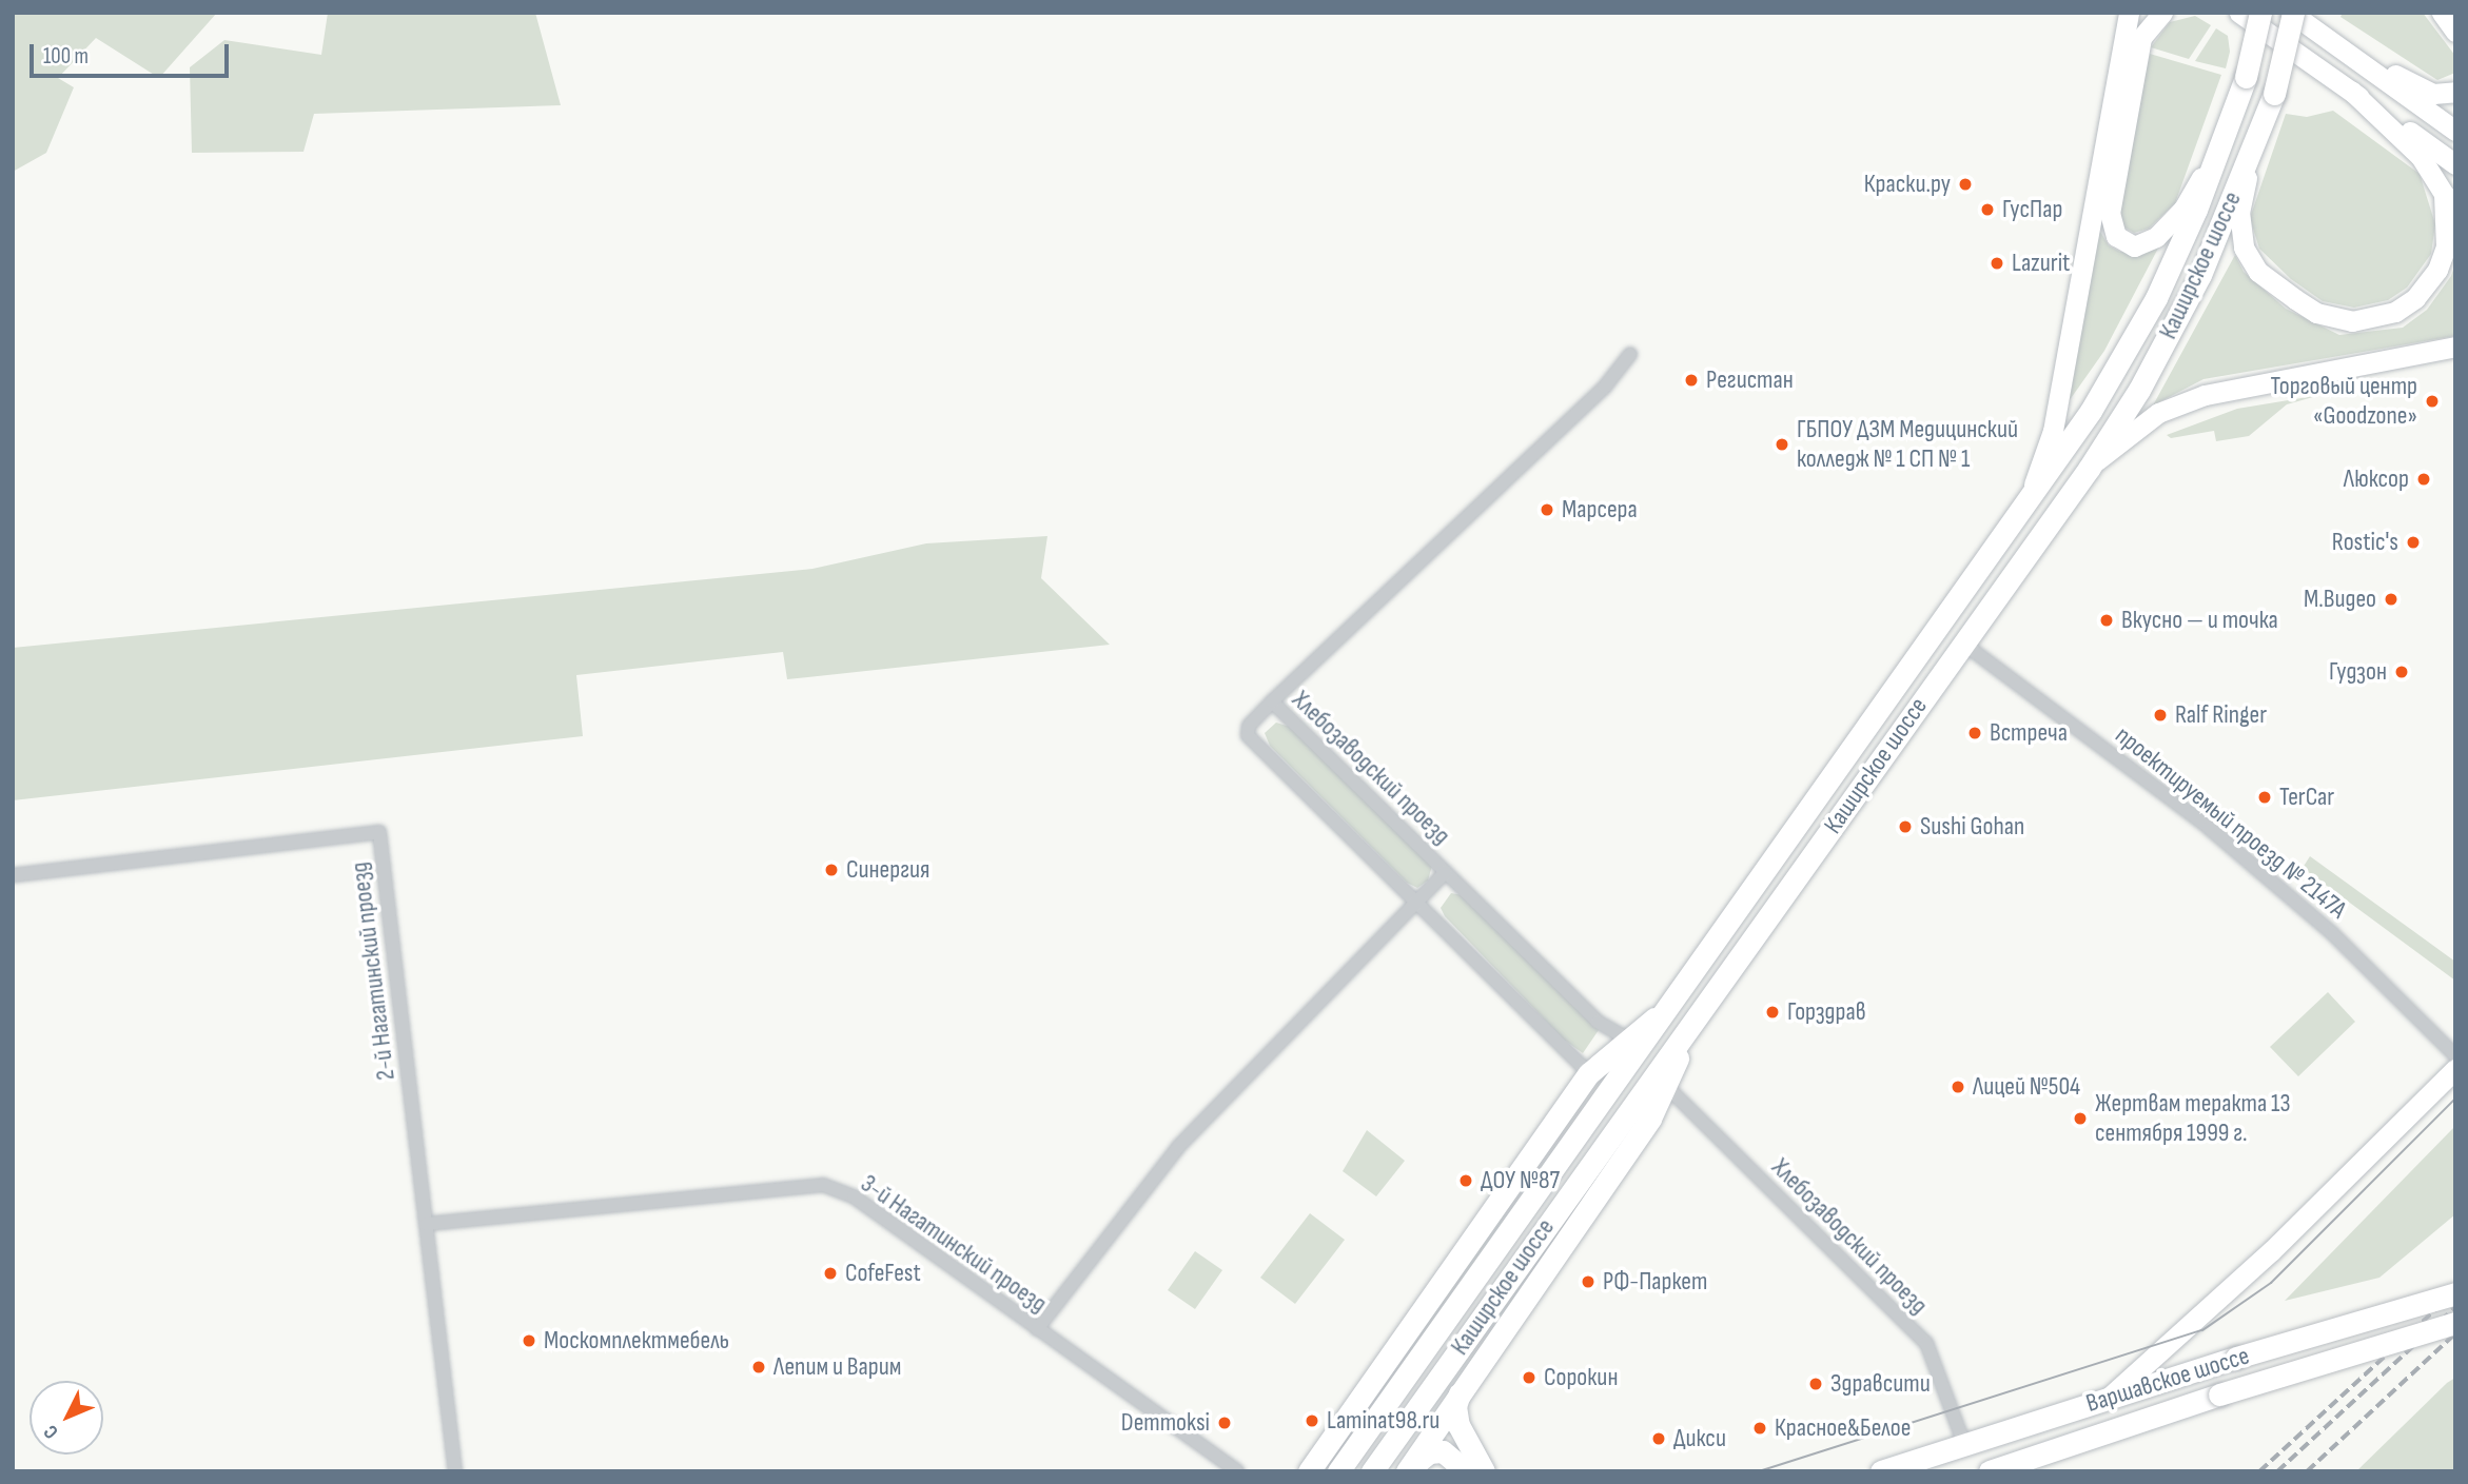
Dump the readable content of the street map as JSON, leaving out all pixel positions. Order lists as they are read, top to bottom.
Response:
{
  "streets": {
    "main road": ["Каширское шоссе", "Варшавское шоссе"],
    "street": [
      "Хлебозаводский проезд",
      "проектируемый проезд № 2147А",
      "2-й Нагатинский проезд",
      "3-й Нагатинский проезд"
    ]
  },
  "crossings": [
    ["Каширское шоссе", "проектируемый проезд № 2147А"],
    ["Хлебозаводский проезд", "Варшавское шоссе"],
    ["2-й Нагатинский проезд", "3-й Нагатинский проезд"]
  ],
  "places": [
    "Краски.ру",
    "ГусПар",
    "Lazurit",
    "Регистан",
    "Торговый центр «Goodzone»",
    "ГБПОУ ДЗМ Медицинский колледж № 1 СП № 1",
    "Люксор",
    "Марсера",
    "Rostic's",
    "М.Видео",
    "Вкусно — и точка",
    "Гудзон",
    "Ralf Ringer",
    "Встреча",
    "TerCar",
    "Sushi Gohan",
    "Синергия",
    "Горздрав",
    "Лицей №504",
    "Жертвам теракта 13 сентября 1999 г.",
    "ДОУ №87",
    "CofeFest",
    "РФ-Паркет",
    "Москомплектмебель",
    "Лепим и Варим",
    "Сорокин",
    "Здравсити",
    "Laminat98.ru",
    "Demmoksi",
    "Красное&Белое",
    "Дикси"
  ],
  "scale_bar": "100 m",
  "north": "bottom left"
}
